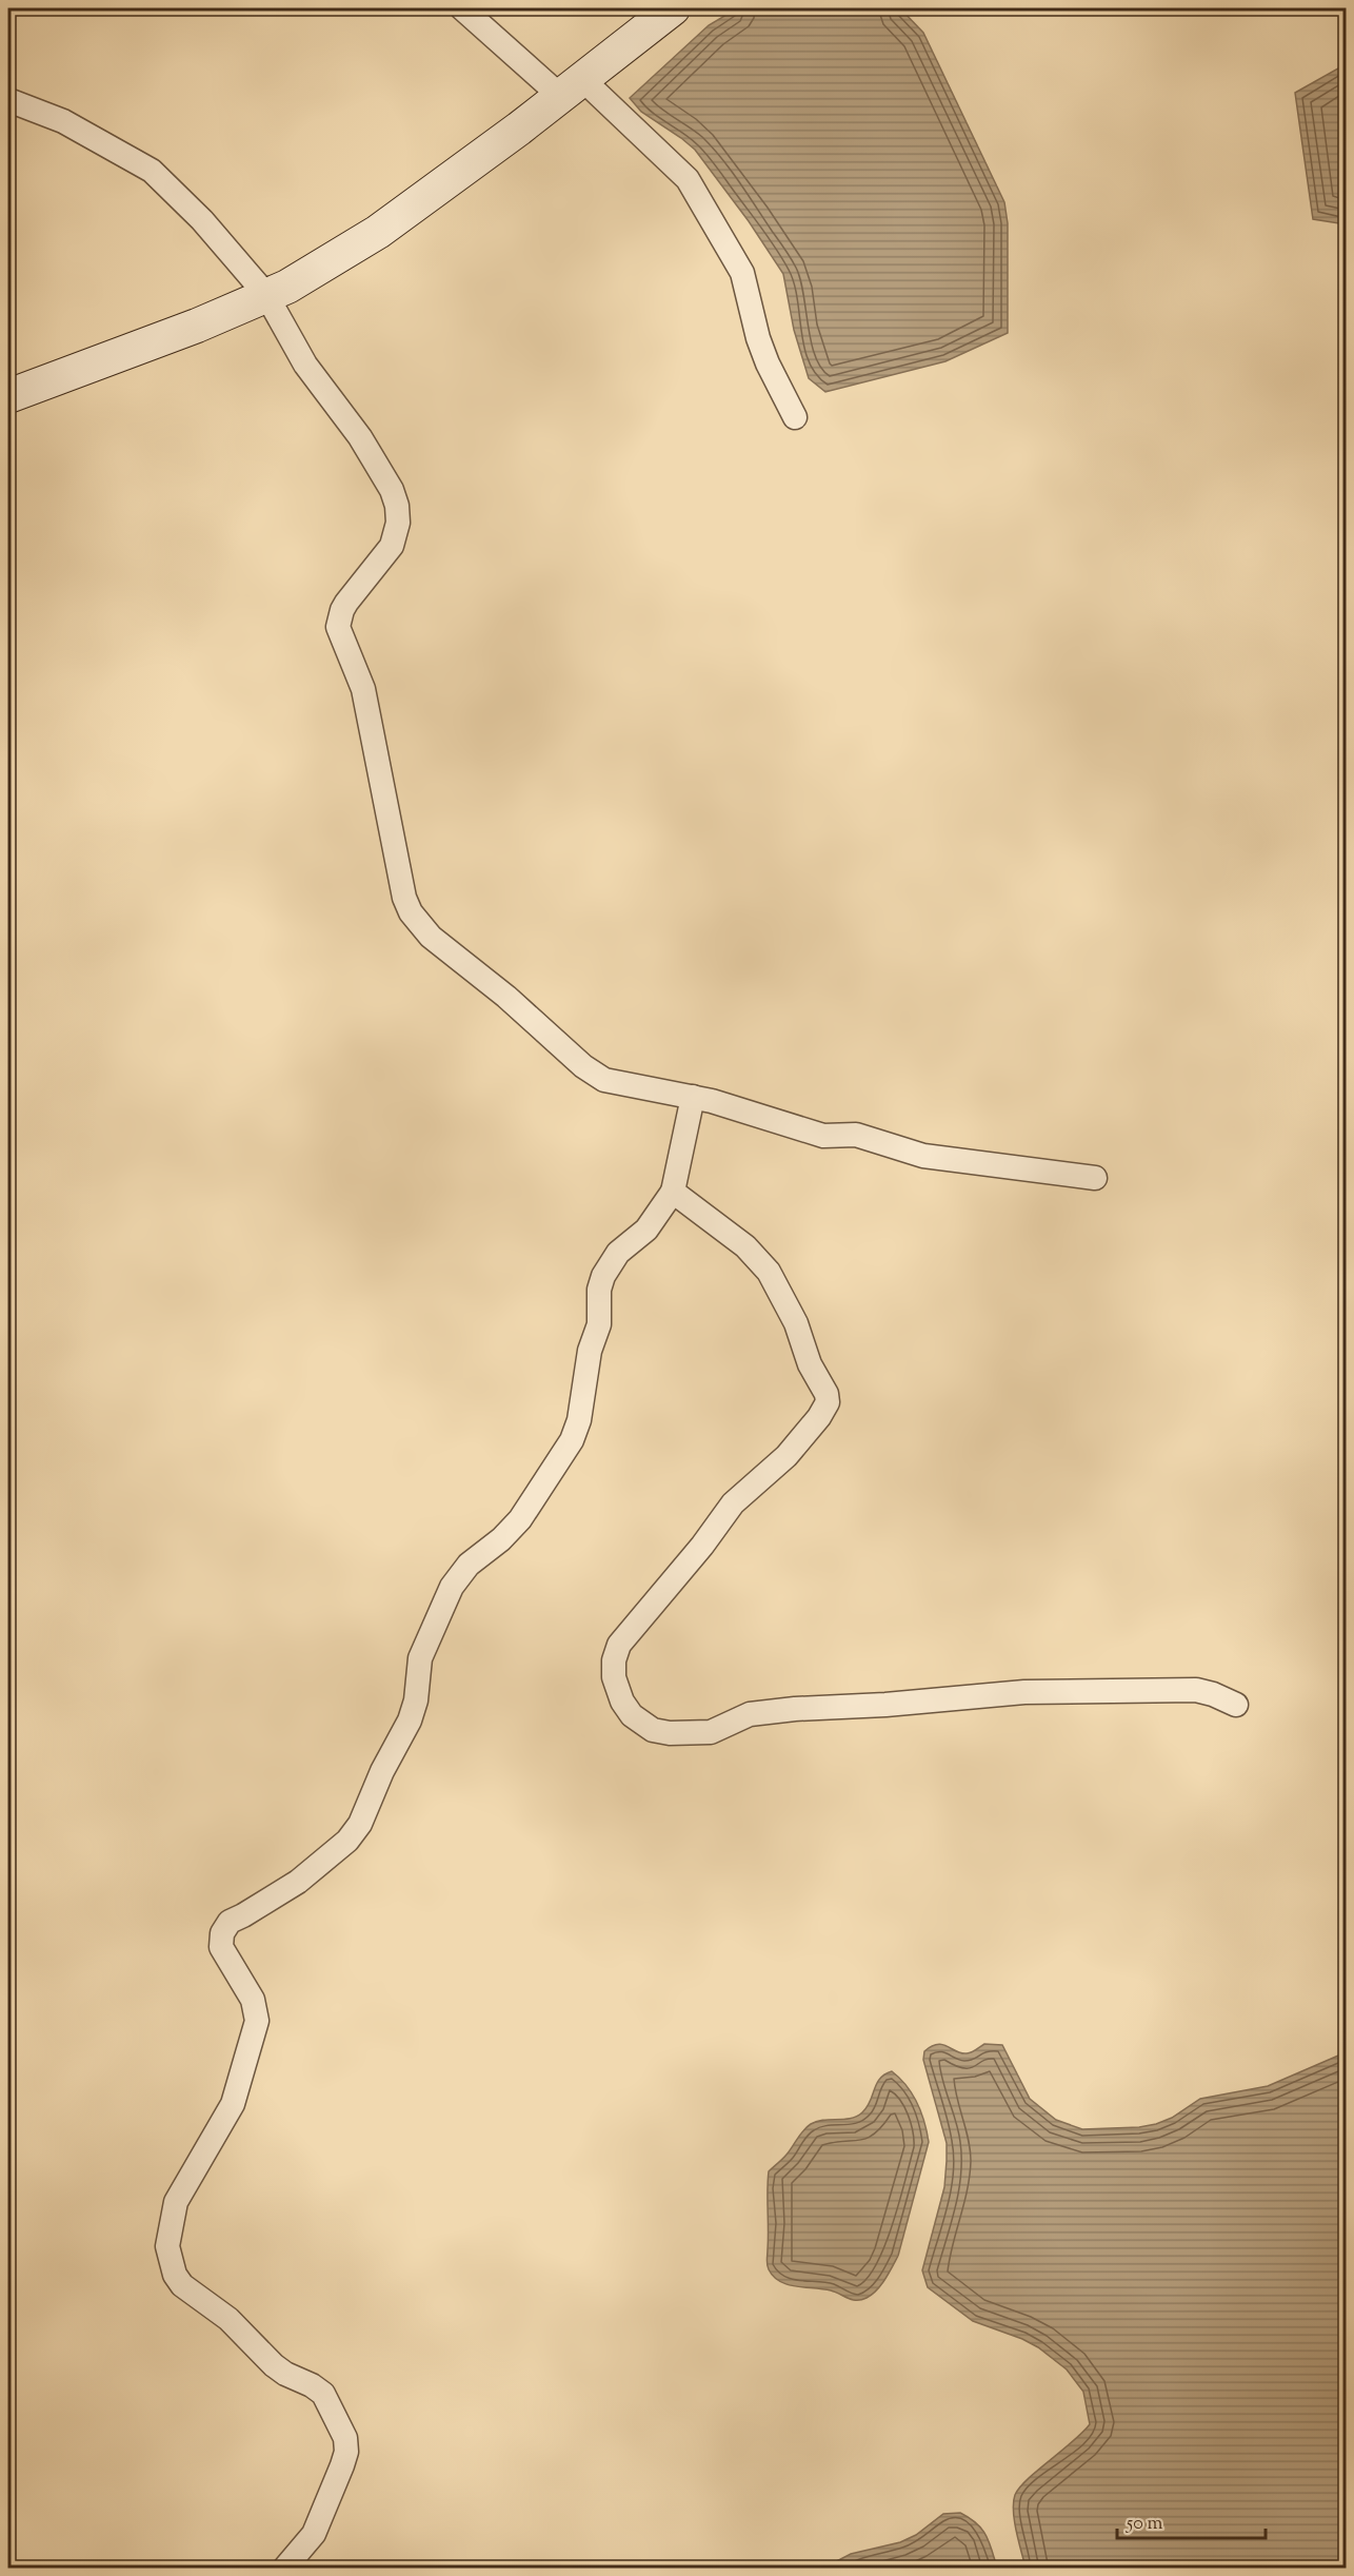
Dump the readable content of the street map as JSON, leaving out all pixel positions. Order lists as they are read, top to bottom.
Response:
{
  "scale_bar": "50 m"
}
